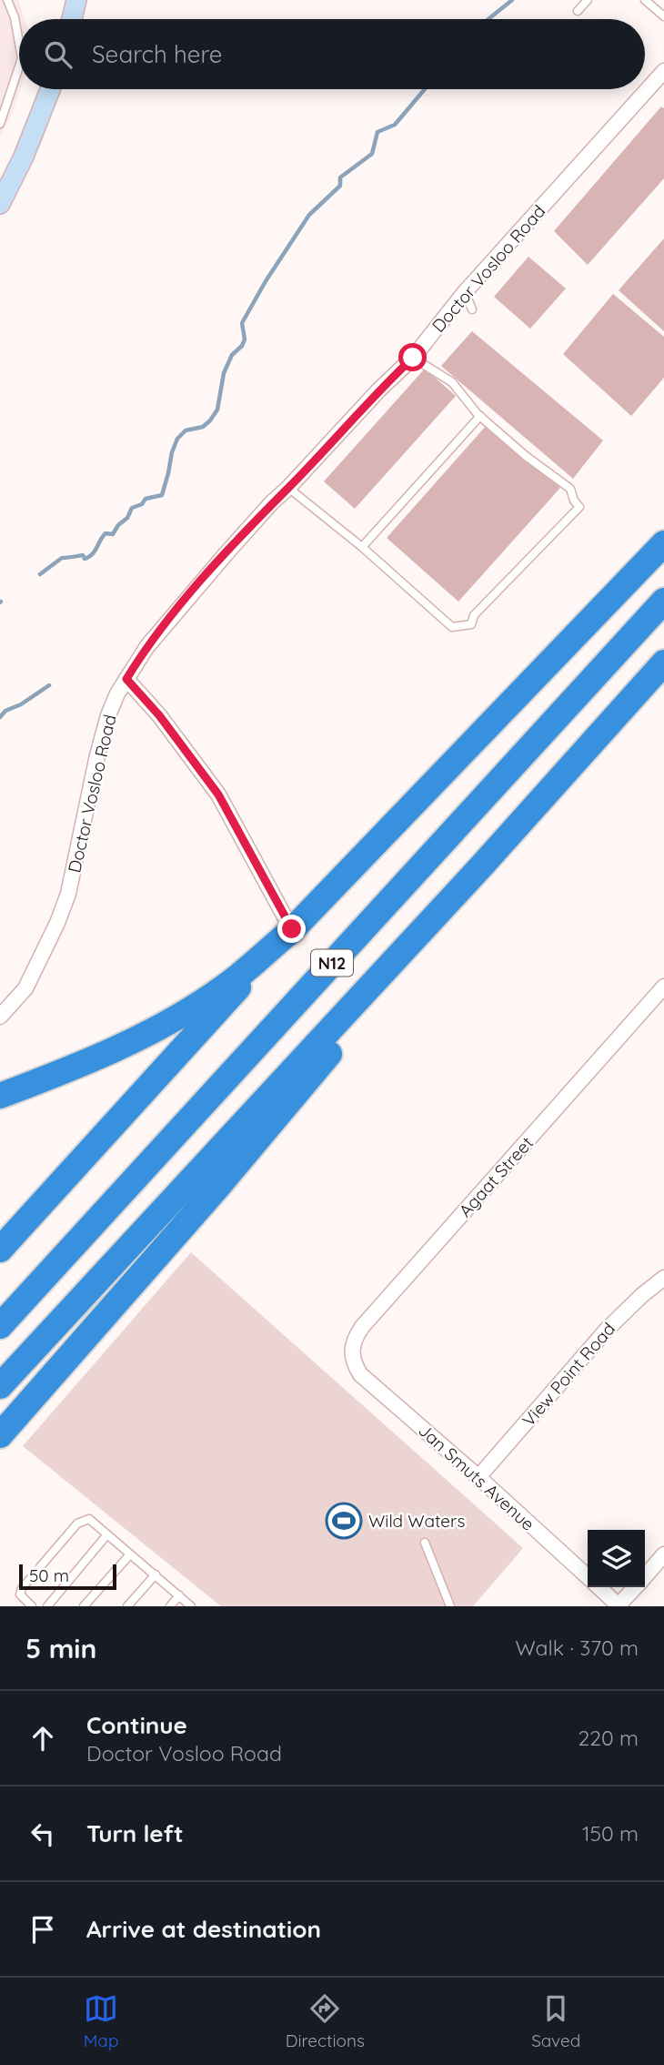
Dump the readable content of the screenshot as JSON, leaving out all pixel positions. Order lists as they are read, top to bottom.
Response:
{
  "streets": {
    "highway": ["N12"],
    "street": [
      "Doctor Vosloo Road",
      "Agaat Street",
      "View Point Road",
      "Jan Smuts Avenue"
    ]
  },
  "crossings": [
    ["Agaat Street", "Jan Smuts Avenue"],
    ["View Point Road", "Jan Smuts Avenue"]
  ],
  "places": {
    "sports": ["Wild Waters"]
  },
  "scale_bar": "50 m",
  "page": {
    "search": "Search here",
    "scale": "50 m",
    "heading": ["5 min", "Walk · 370 m"],
    "list": [
      ["Continue", "Doctor Vosloo Road", "220 m"],
      ["Turn left", "150 m"],
      "Arrive at destination"
    ],
    "nav": ["Map", "Directions", "Saved"]
  }
}
